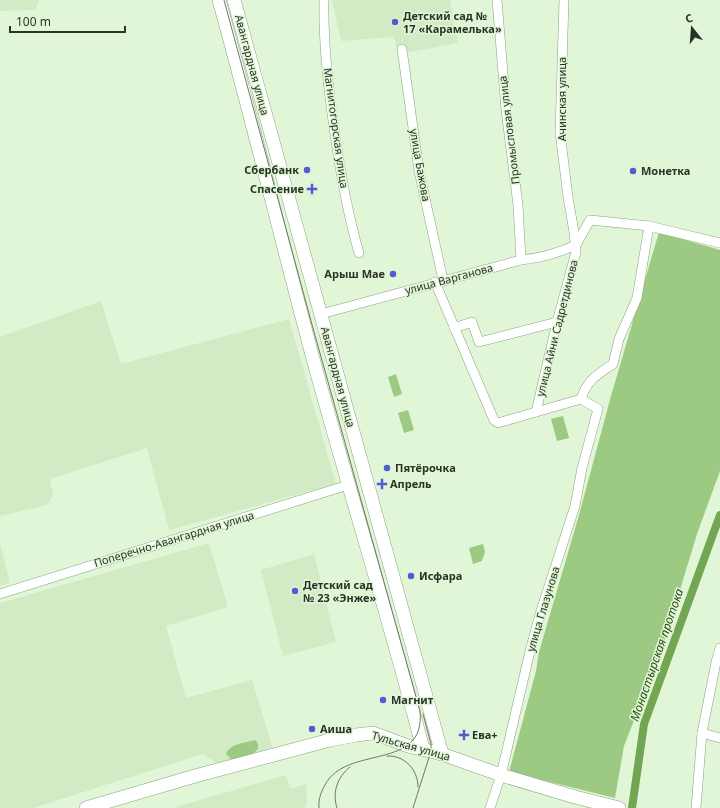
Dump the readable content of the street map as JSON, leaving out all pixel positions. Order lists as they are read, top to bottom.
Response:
{
  "streets": {
    "main road": ["Авангардная улица", "Тульская улица"],
    "street": [
      "Ачинская улица",
      "Магнитогорская улица",
      "Промысловая улица",
      "улица Бажова",
      "улица Варганова",
      "улица Айни Садретдинова",
      "Поперечно-Авангардная улица",
      "улица Глазунова"
    ]
  },
  "crossings": [
    ["Авангардная улица", "улица Варганова"],
    ["Авангардная улица", "Поперечно-Авангардная улица"],
    ["Авангардная улица", "Тульская улица"],
    ["Ачинская улица", "улица Варганова"],
    ["Ачинская улица", "улица Айни Садретдинова"],
    ["Промысловая улица", "улица Варганова"],
    ["улица Бажова", "улица Варганова"],
    ["улица Бажова", "улица Айни Садретдинова"],
    ["улица Варганова", "улица Айни Садретдинова"],
    ["улица Глазунова", "Тульская улица"]
  ],
  "water": ["Монастырская протока"],
  "places": {
    "other": [
      "Детский сад № 17 «Карамелька»",
      "Сбербанк",
      "Монетка",
      "Арыш Мае",
      "Пятёрочка",
      "Исфара",
      "Детский сад № 23 «Энже»",
      "Магнит",
      "Аиша"
    ],
    "health": ["Спасение", "Апрель", "Ева+"]
  },
  "scale_bar": "100 m",
  "north": "top"
}
